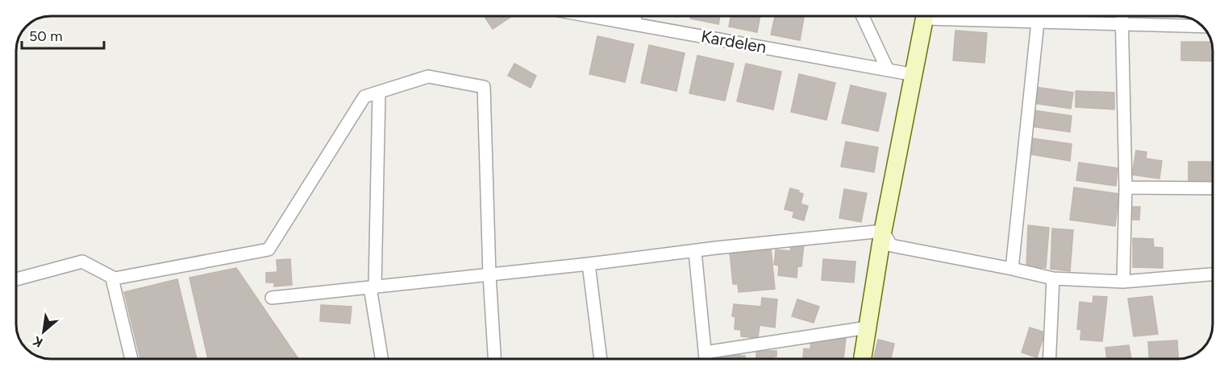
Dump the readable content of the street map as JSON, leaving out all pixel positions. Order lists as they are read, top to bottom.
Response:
{
  "streets": {
    "street": ["Kardelen"]
  },
  "scale_bar": "50 m",
  "north": "bottom left"
}
